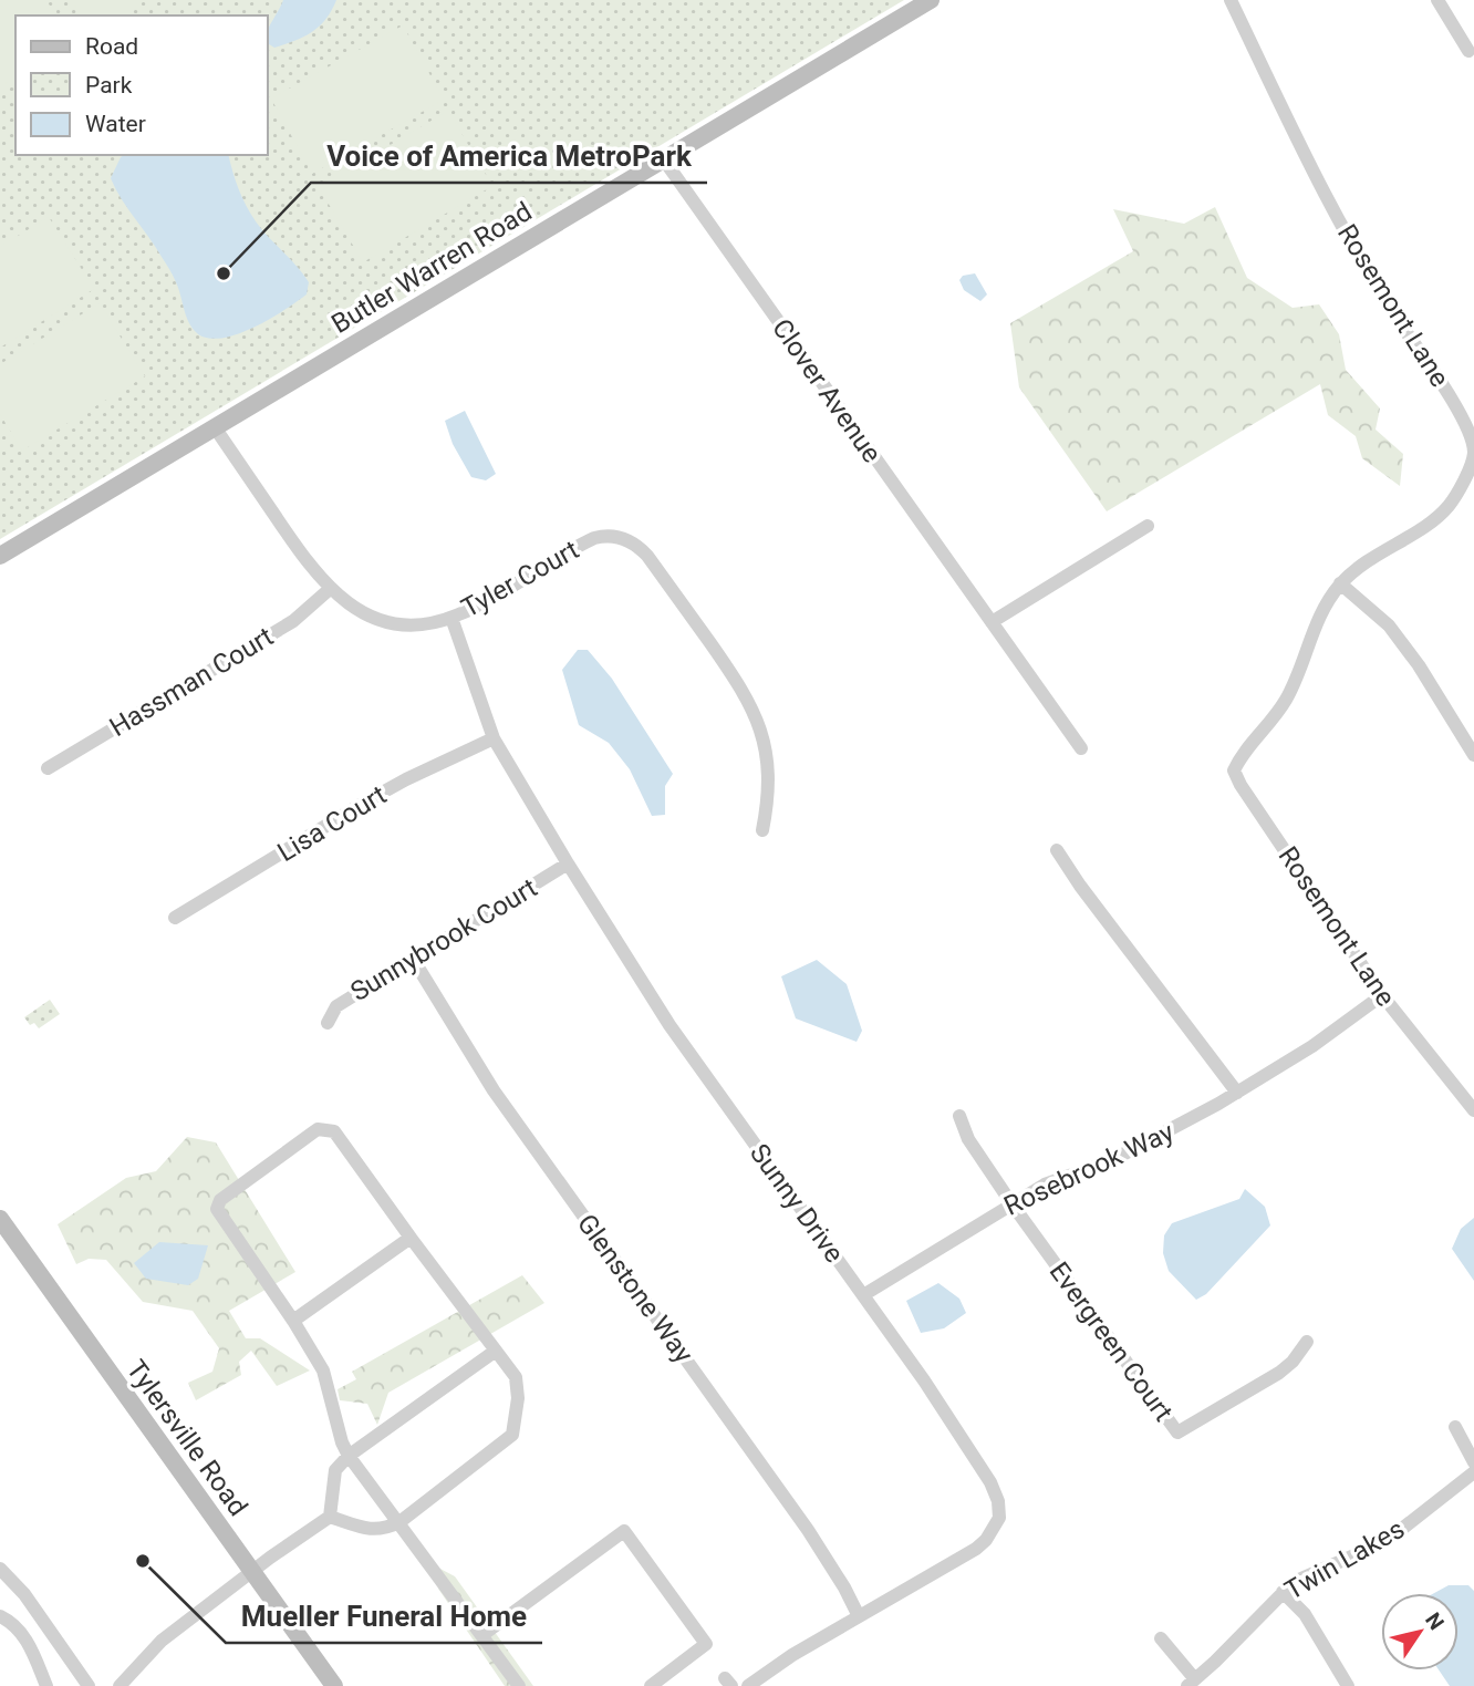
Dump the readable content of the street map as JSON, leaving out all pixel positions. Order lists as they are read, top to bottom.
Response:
{
  "streets": {
    "main road": ["Butler Warren Road", "Tylersville Road"],
    "street": [
      "Rosemont Lane",
      "Clover Avenue",
      "Tyler Court",
      "Hassman Court",
      "Lisa Court",
      "Sunnybrook Court",
      "Rosebrook Way",
      "Sunny Drive",
      "Glenstone Way",
      "Evergreen Court",
      "Twin Lakes"
    ]
  },
  "crossings": [
    ["Butler Warren Road", "Clover Avenue"],
    ["Butler Warren Road", "Tyler Court"],
    ["Rosemont Lane", "Rosebrook Way"],
    ["Tyler Court", "Hassman Court"],
    ["Tyler Court", "Sunny Drive"],
    ["Lisa Court", "Sunny Drive"],
    ["Sunnybrook Court", "Sunny Drive"],
    ["Sunnybrook Court", "Glenstone Way"],
    ["Rosebrook Way", "Sunny Drive"],
    ["Rosebrook Way", "Evergreen Court"],
    ["Sunny Drive", "Glenstone Way"]
  ],
  "places": ["Voice of America MetroPark", "Mueller Funeral Home"],
  "legend": ["Road", "Park", "Water"],
  "north": "top right"
}
